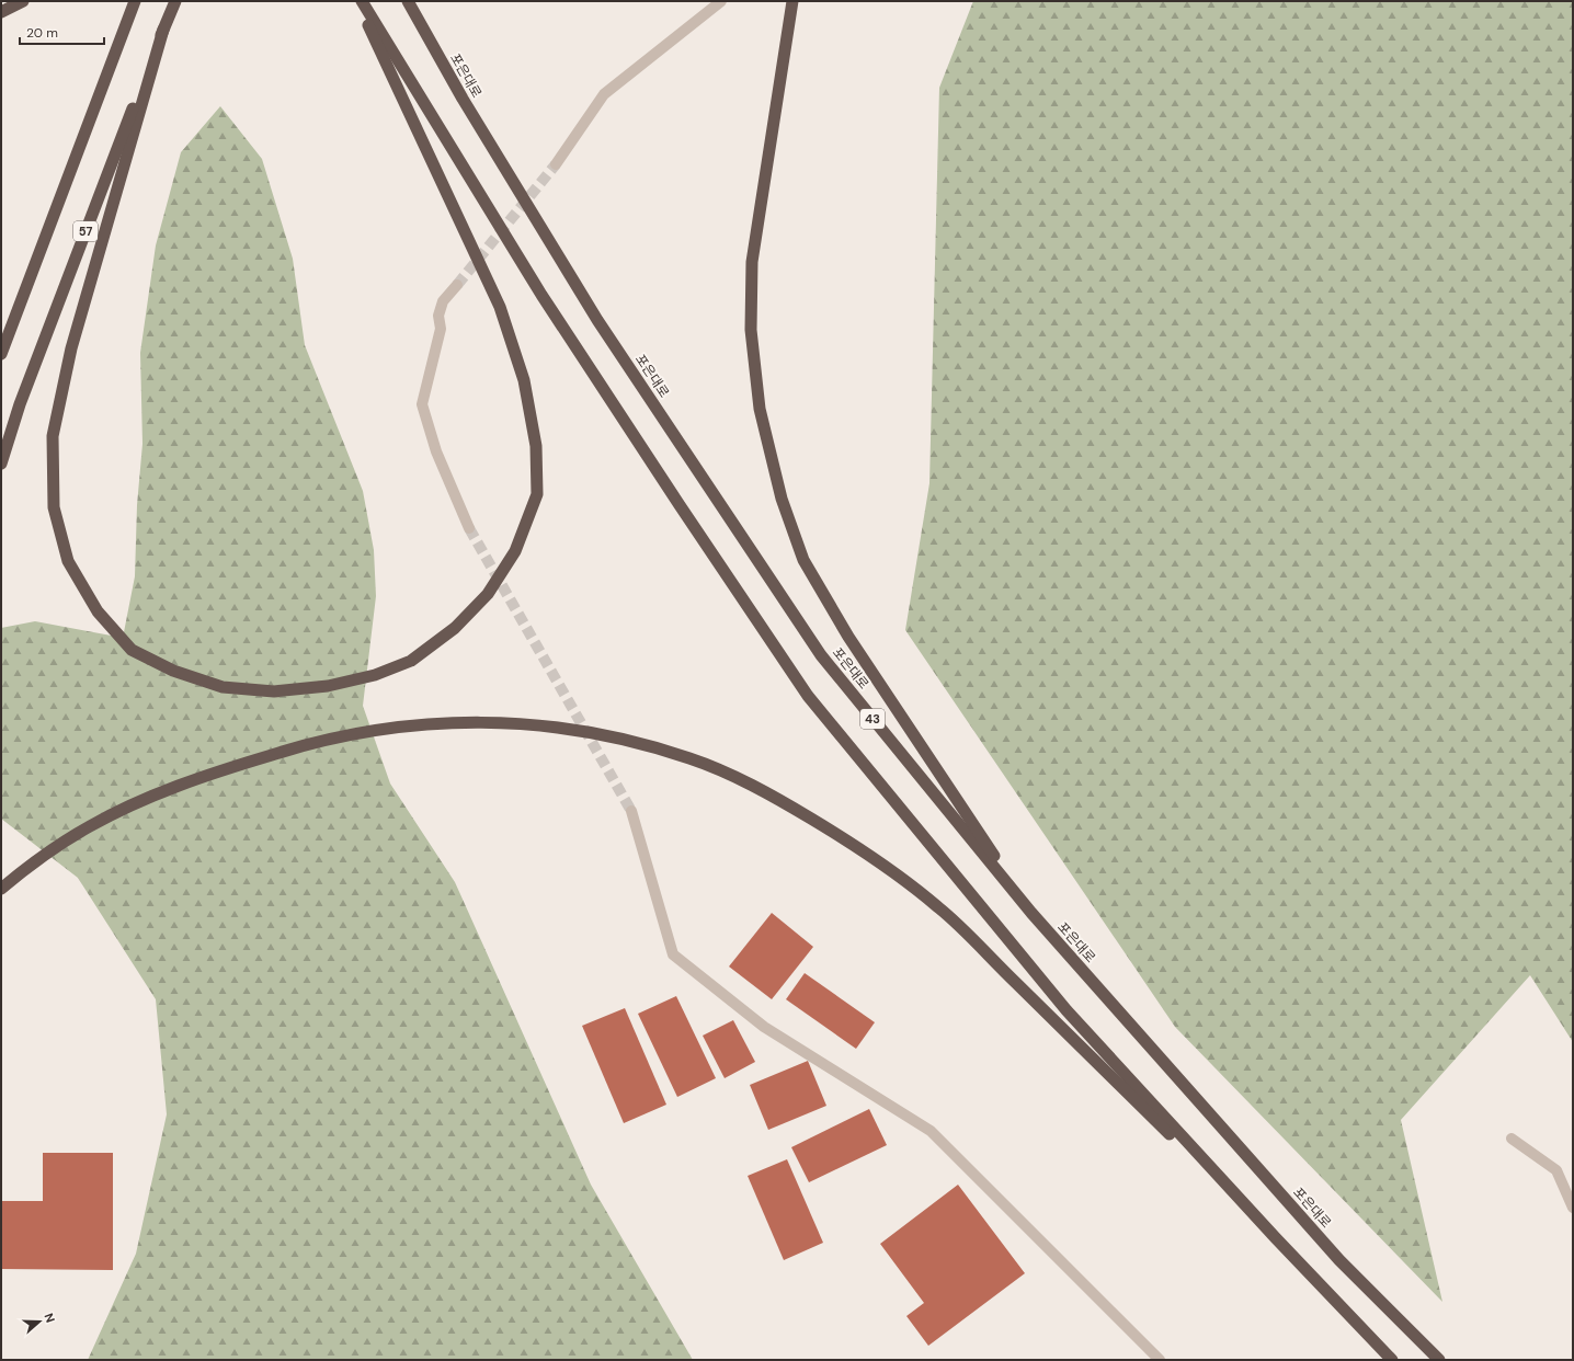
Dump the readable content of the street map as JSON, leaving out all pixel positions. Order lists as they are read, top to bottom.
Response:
{
  "streets": {
    "highway": ["포은대로", "57", "43"]
  },
  "scale_bar": "20 m",
  "north": "right"
}
